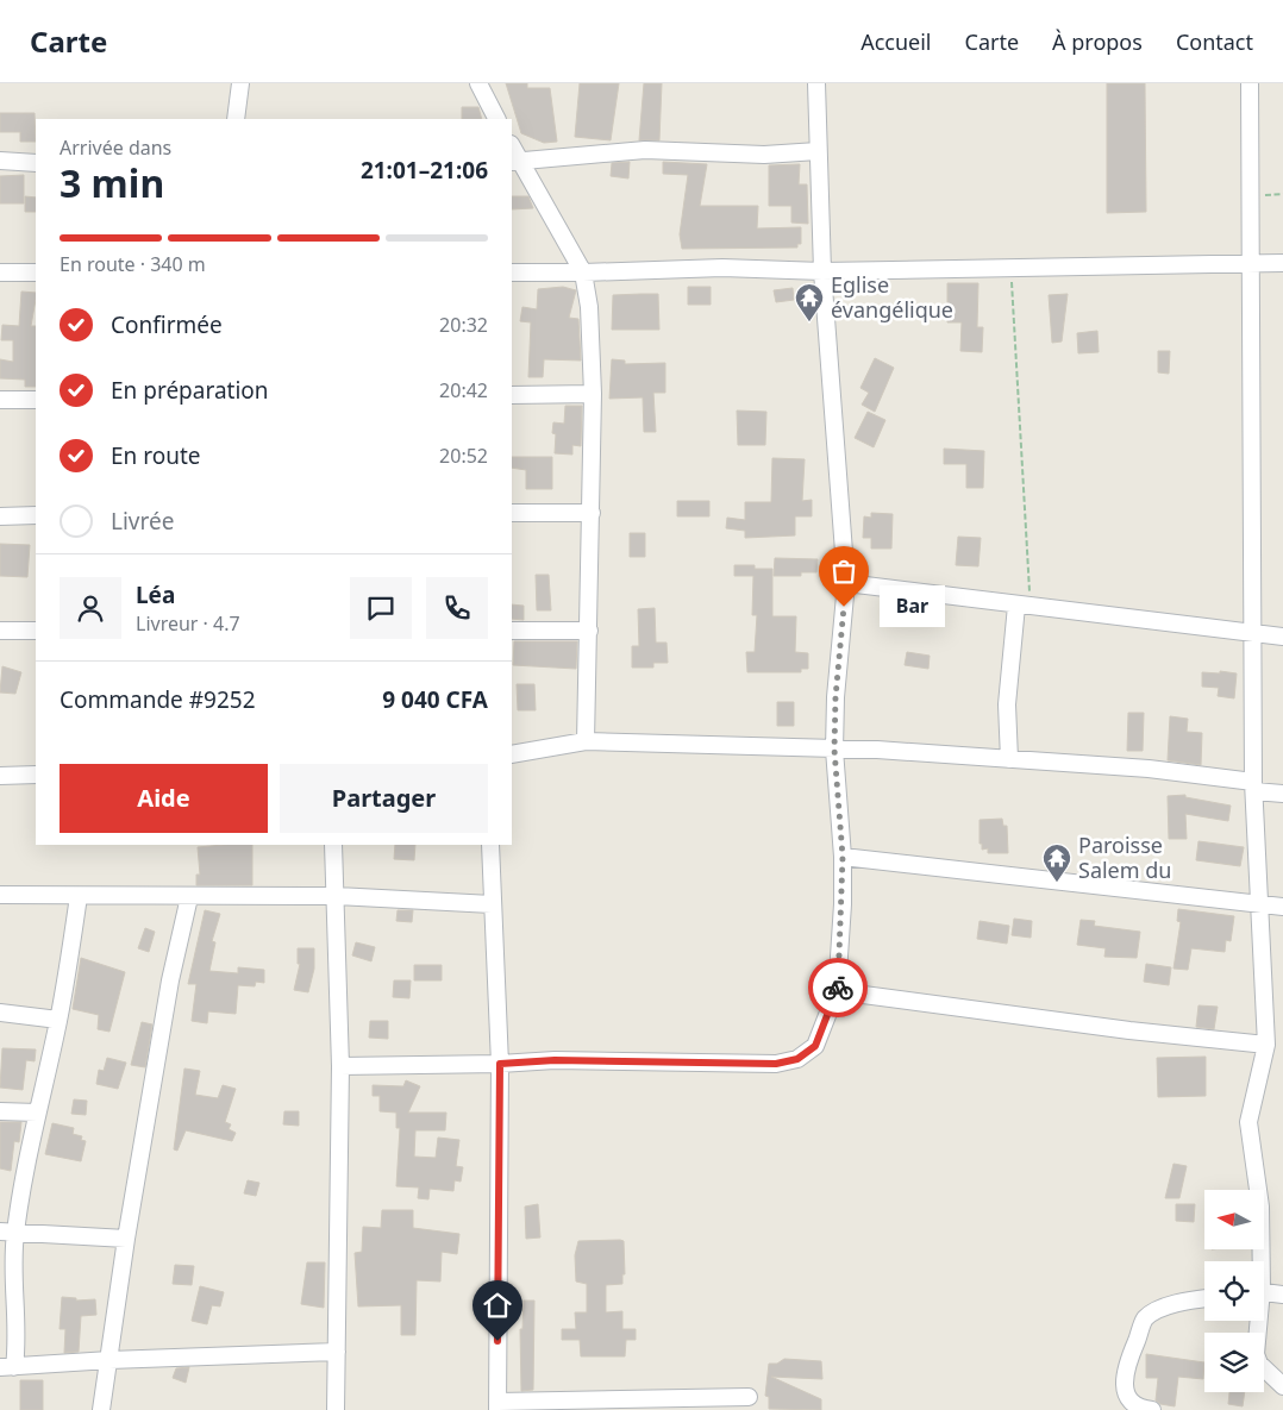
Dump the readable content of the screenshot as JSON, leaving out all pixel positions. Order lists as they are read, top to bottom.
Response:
{
  "places": {
    "temple": ["Eglise évangélique", "Paroisse Salem du"],
    "other": ["Bar"]
  },
  "north": "left",
  "page": {
    "header": "Carte",
    "nav": [
      "Accueil",
      "Carte",
      "À propos",
      "Contact"
    ],
    "heading": ["3 min", "Arrivée dans", "21:01–21:06"],
    "panel": [
      "Léa",
      "Livreur · 4.7",
      "Commande #9252",
      "9 040 CFA"
    ],
    "bar": "En route · 340 m",
    "list": [
      ["Confirmée", "20:32"],
      ["En préparation", "20:42"],
      ["En route", "20:52"],
      "Livrée"
    ],
    "bubble": "Bar",
    "buttons": ["Aide", "Partager"]
  }
}
